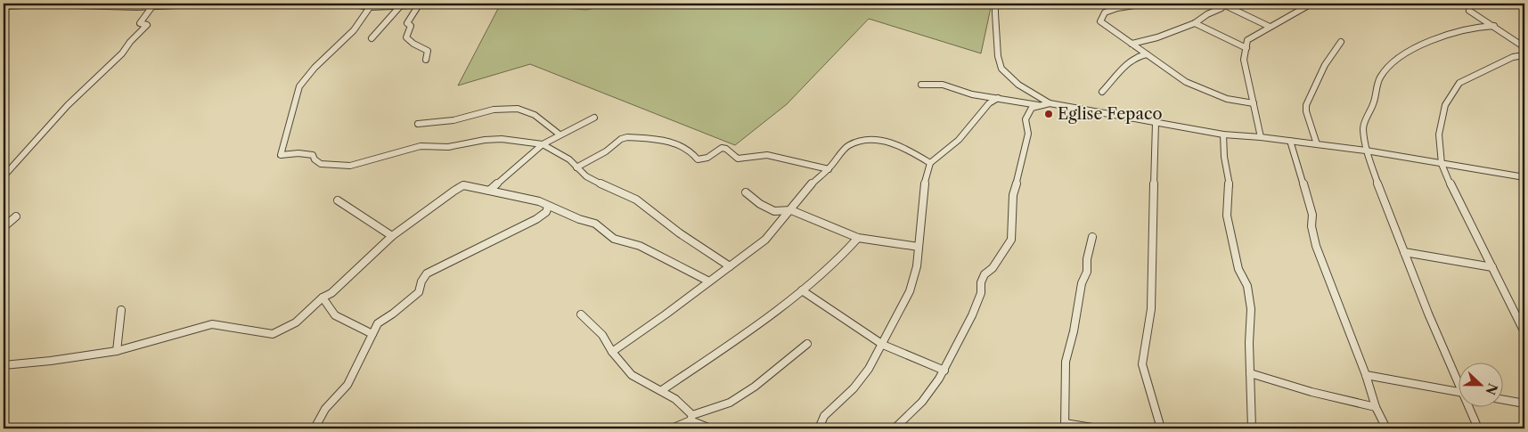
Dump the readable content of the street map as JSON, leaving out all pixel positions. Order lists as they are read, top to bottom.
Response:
{
  "places": ["Eglise Fepaco"],
  "north": "right"
}
